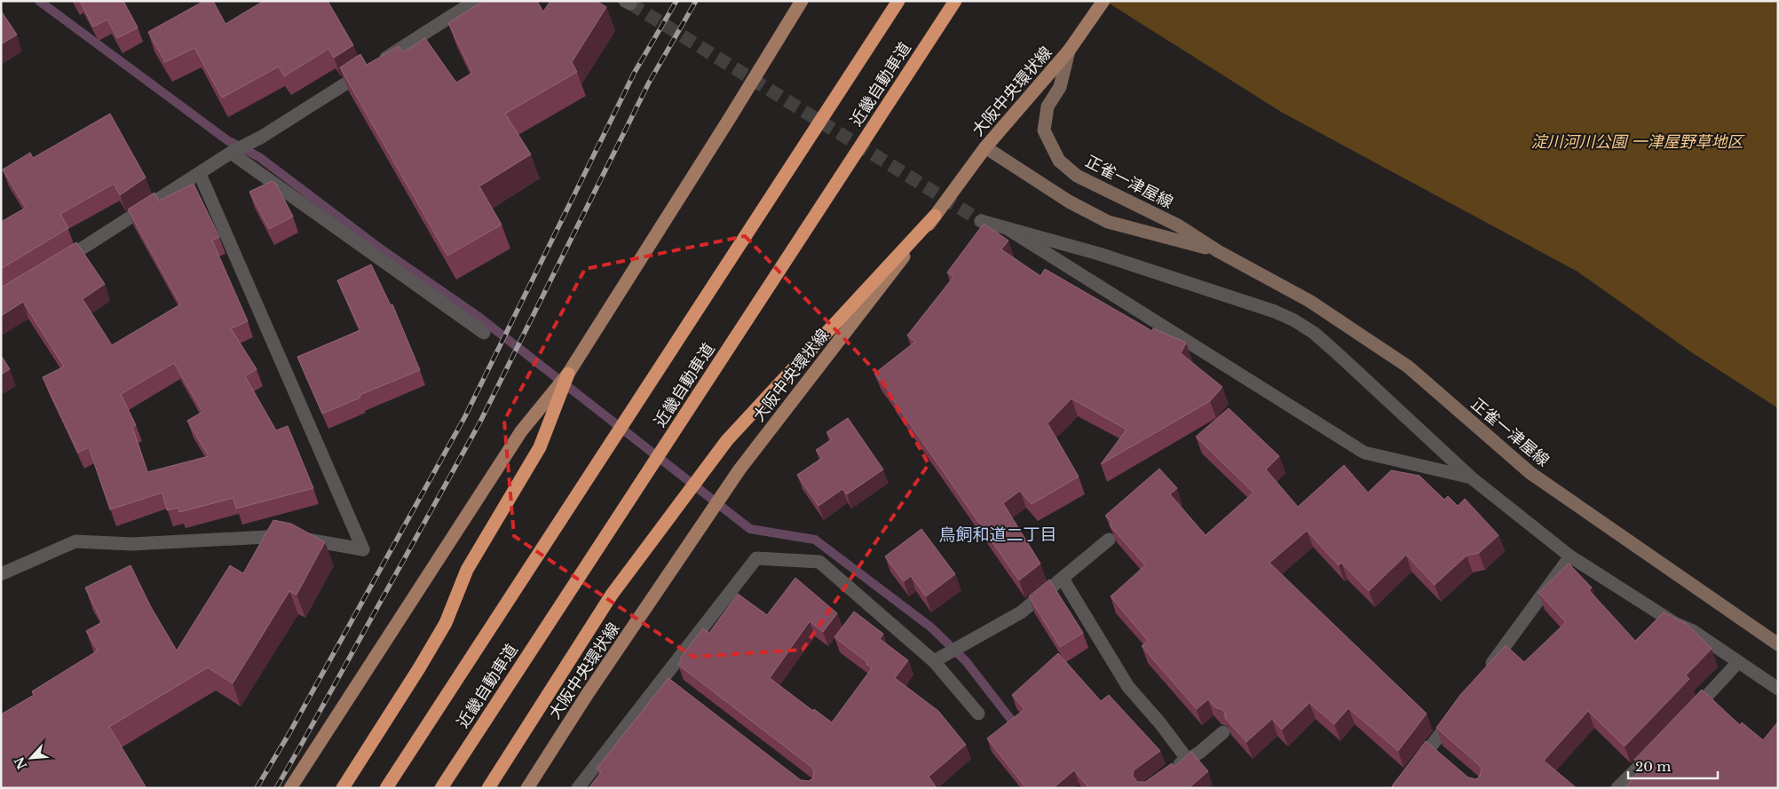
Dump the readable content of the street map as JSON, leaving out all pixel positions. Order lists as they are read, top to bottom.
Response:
{
  "streets": {
    "highway": ["近畿自動車道"],
    "main road": ["大阪中央環状線", "正雀一津屋線"]
  },
  "crossings": [
    ["大阪中央環状線", "正雀一津屋線"]
  ],
  "districts": ["鳥飼和道二丁目"],
  "parks": ["淀川河川公園 一津屋野草地区"],
  "scale_bar": "20 m",
  "north": "bottom left"
}
